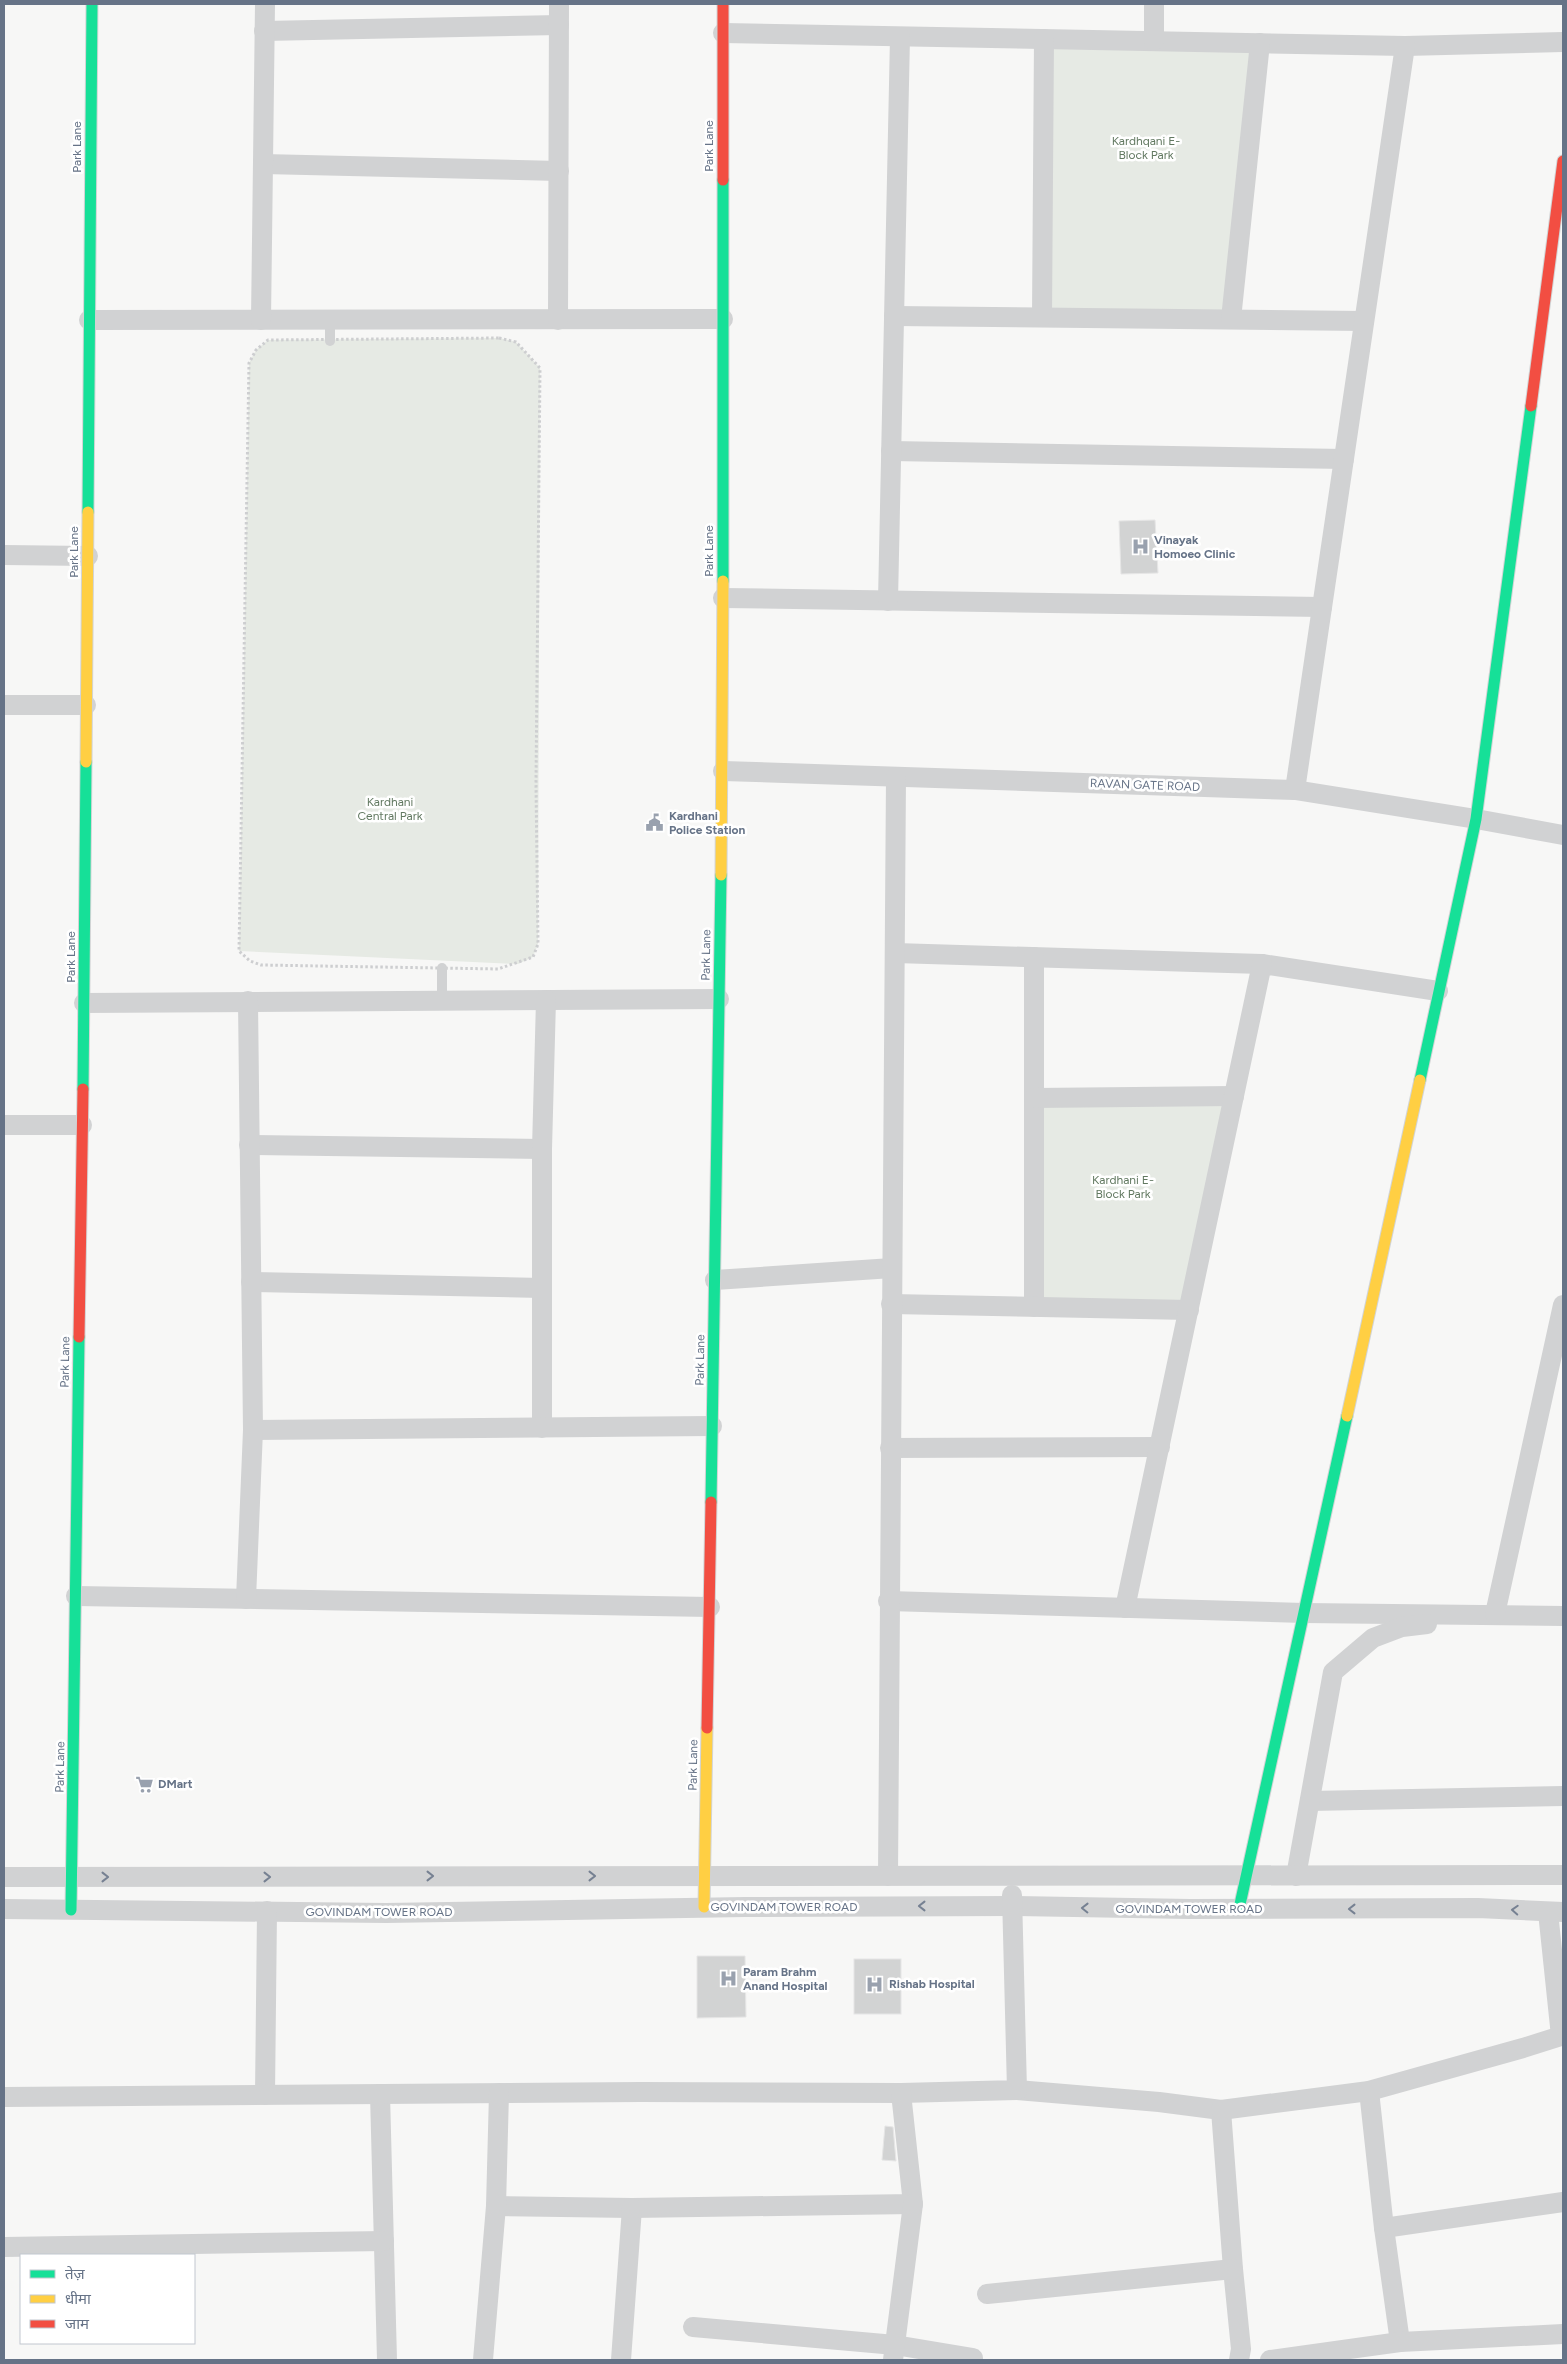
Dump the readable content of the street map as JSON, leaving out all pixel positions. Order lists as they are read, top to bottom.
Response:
{
  "streets": {
    "street": ["Park Lane", "RAVAN GATE ROAD", "GOVINDAM TOWER ROAD"]
  },
  "crossings": [
    ["Park Lane", "RAVAN GATE ROAD"],
    ["Park Lane", "GOVINDAM TOWER ROAD"]
  ],
  "parks": ["Kardhqani E- Block Park", "Kardhani Central Park", "Kardhani E- Block Park"],
  "places": {
    "hospital": ["Vinayak Homoeo Clinic", "Param Brahm Anand Hospital", "Rishab Hospital"],
    "public building": ["Kardhani Police Station"],
    "supermarket": ["DMart"]
  },
  "legend": ["तेज़", "धीमा", "जाम"]
}
